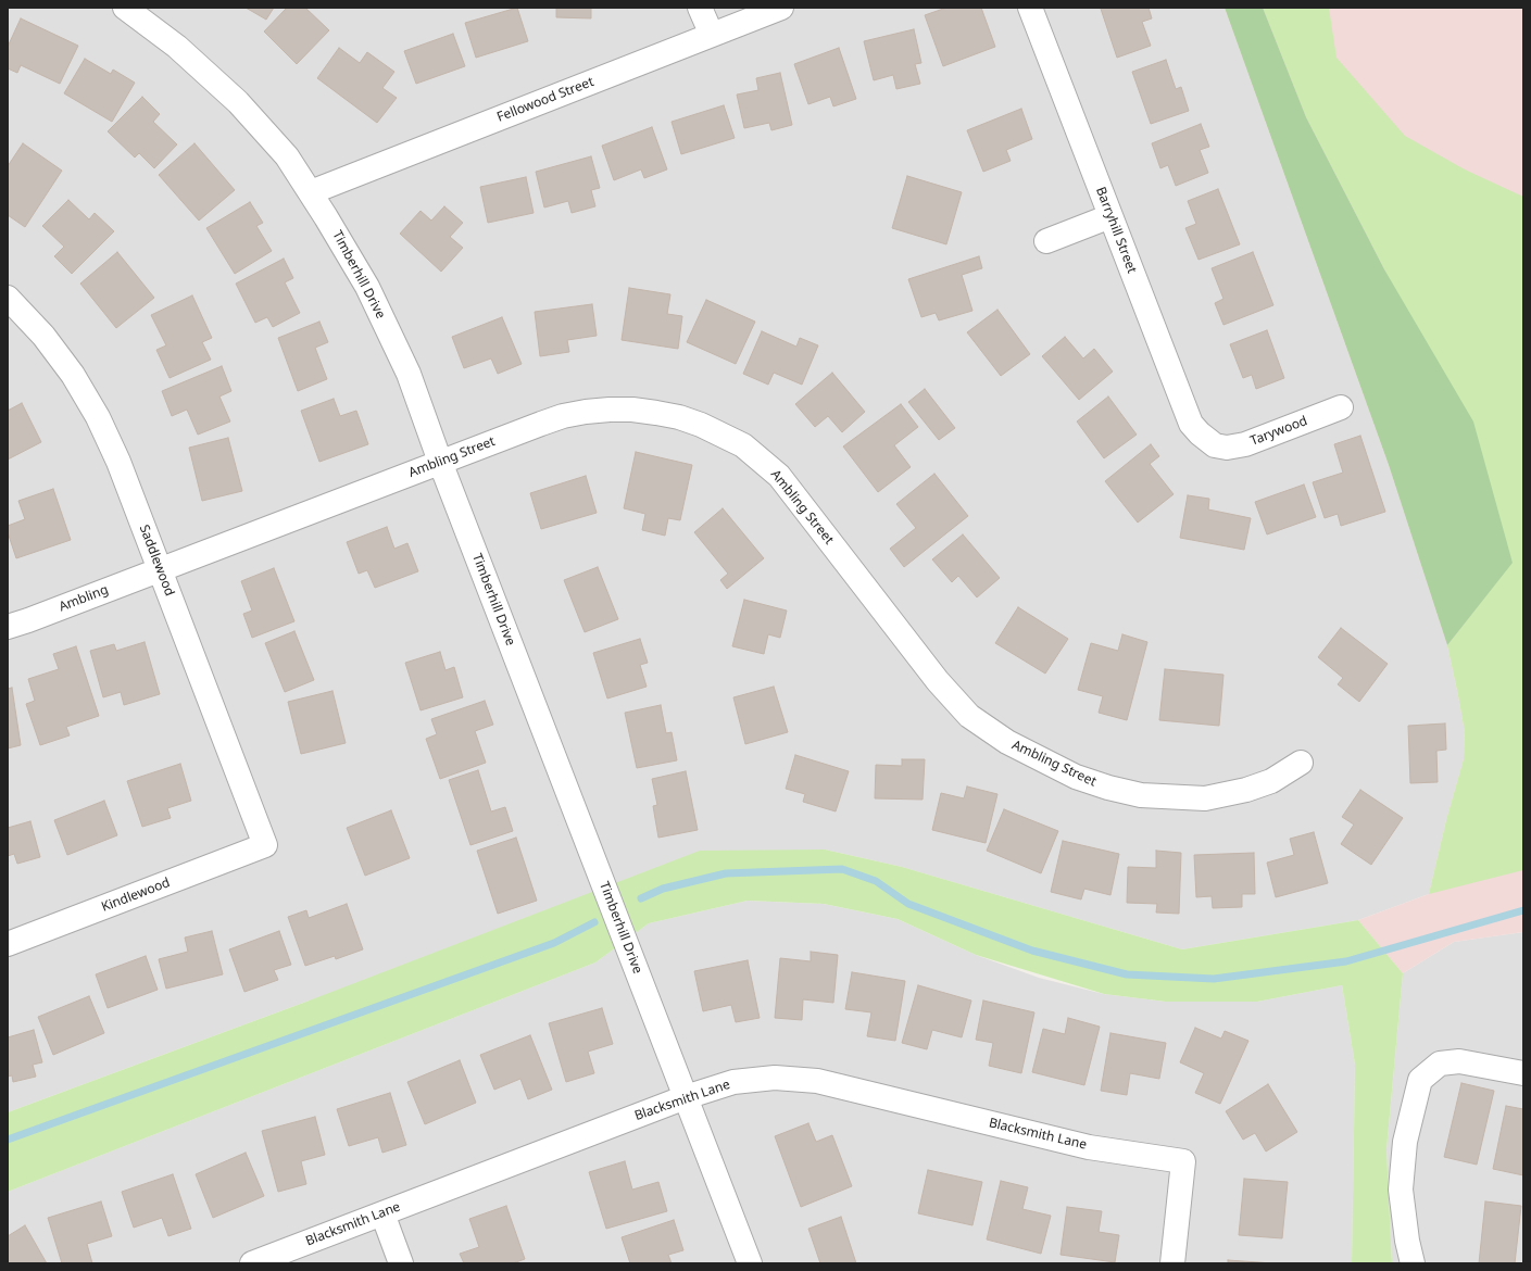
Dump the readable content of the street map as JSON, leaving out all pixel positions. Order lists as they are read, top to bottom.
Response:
{
  "streets": {
    "street": [
      "Fellowood Street",
      "Barryhill Street",
      "Timberhill Drive",
      "Tarywood",
      "Ambling Street",
      "Saddlewood",
      "Ambling",
      "Kindlewood",
      "Blacksmith Lane"
    ]
  },
  "crossings": [
    ["Fellowood Street", "Timberhill Drive"],
    ["Barryhill Street", "Tarywood"],
    ["Timberhill Drive", "Ambling Street"],
    ["Timberhill Drive", "Blacksmith Lane"],
    ["Ambling Street", "Saddlewood"],
    ["Ambling Street", "Ambling"],
    ["Saddlewood", "Ambling"],
    ["Saddlewood", "Kindlewood"]
  ]
}
